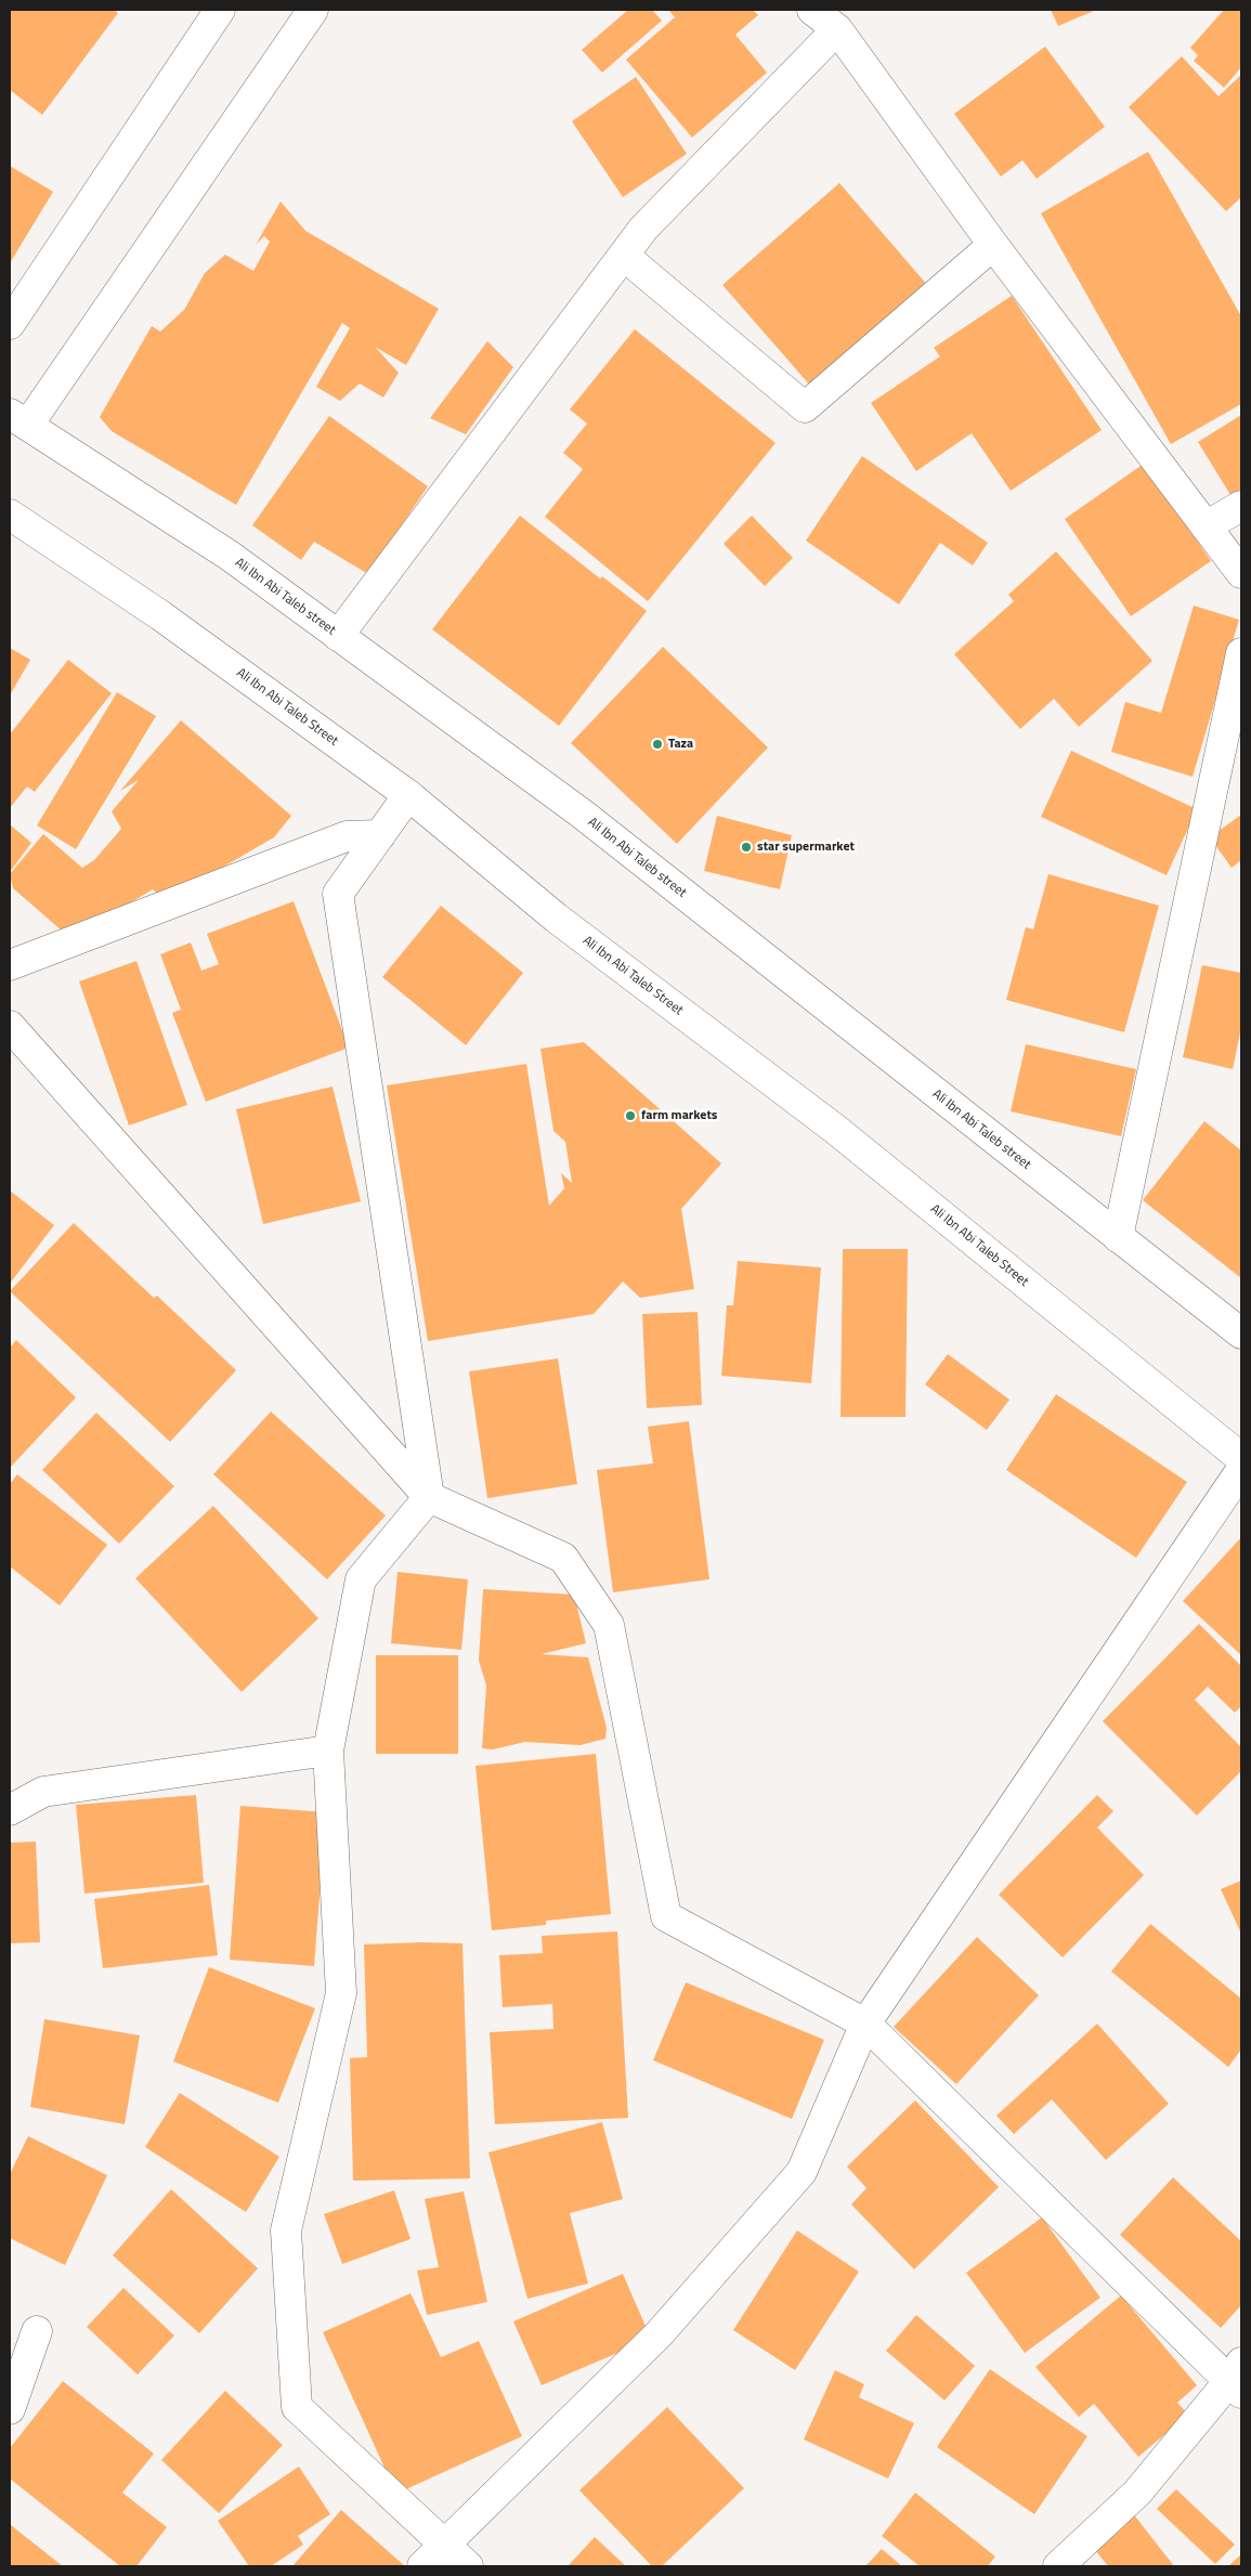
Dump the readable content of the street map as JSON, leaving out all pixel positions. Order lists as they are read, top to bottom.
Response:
{
  "streets": {
    "street": ["Ali Ibn Abi Taleb street", "Ali Ibn Abi Taleb Street"]
  },
  "places": ["Taza", "star supermarket", "farm markets"]
}
